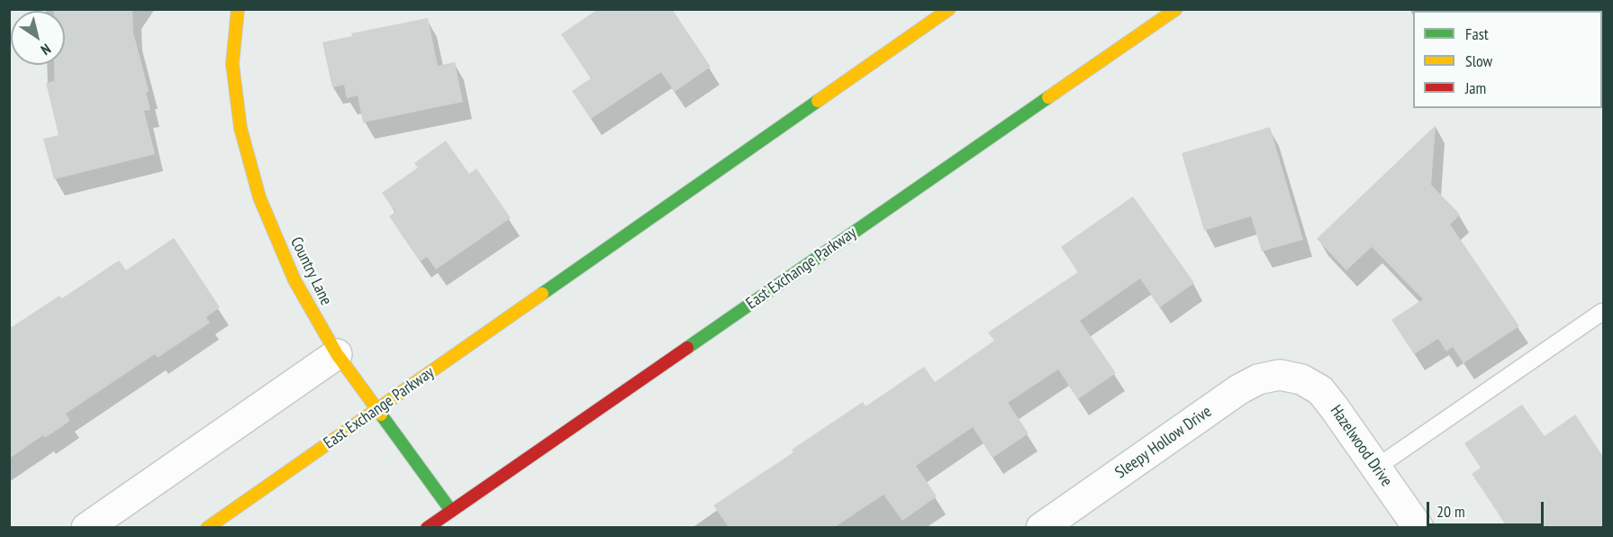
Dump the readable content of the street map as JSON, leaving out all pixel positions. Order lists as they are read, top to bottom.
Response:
{
  "streets": {
    "main road": ["East Exchange Parkway", "Country Lane"],
    "street": ["Sleepy Hollow Drive", "Hazelwood Drive"]
  },
  "crossings": [
    ["East Exchange Parkway", "Country Lane"],
    ["Sleepy Hollow Drive", "Hazelwood Drive"]
  ],
  "legend": ["Fast", "Slow", "Jam"],
  "scale_bar": "20 m",
  "north": "bottom right"
}
